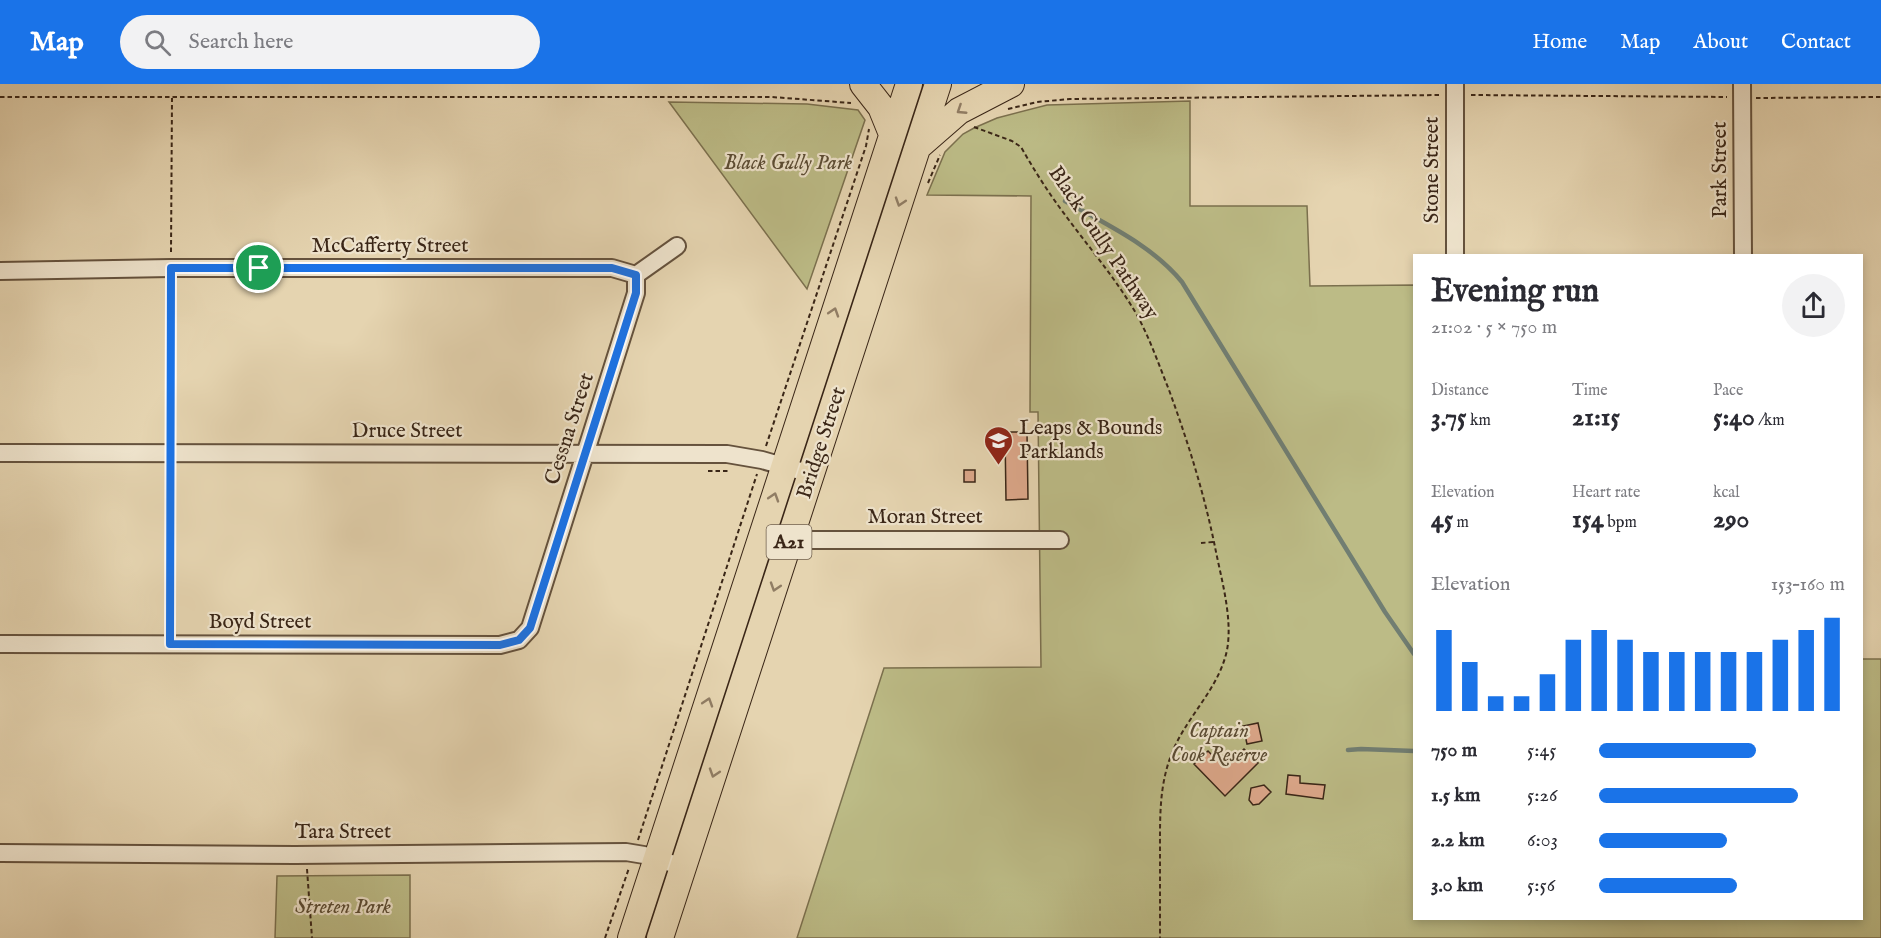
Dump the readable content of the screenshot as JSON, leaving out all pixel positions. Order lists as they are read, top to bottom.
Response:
{
  "streets": {
    "highway": ["Bridge Street", "A21"],
    "street": [
      "Stone Street",
      "Park Street",
      "McCafferty Street",
      "Cessna Street",
      "Druce Street",
      "Moran Street",
      "Boyd Street",
      "Tara Street"
    ],
    "path": ["Black Gully Pathway"]
  },
  "crossings": [
    ["McCafferty Street", "Cessna Street"],
    ["Cessna Street", "Druce Street"],
    ["Cessna Street", "Boyd Street"],
    ["Druce Street", "Bridge Street"],
    ["Bridge Street", "Moran Street"],
    ["Bridge Street", "Tara Street"]
  ],
  "parks": ["Black Gully Park", "Captain Cook Reserve", "Streten Park"],
  "places": {
    "school or university": ["Leaps & Bounds Parklands"]
  },
  "page": {
    "header": "Map",
    "search": "Search here",
    "nav": [
      "Home",
      "Map",
      "About",
      "Contact"
    ],
    "heading": ["Evening run", "21:02 · 5 × 750 m"],
    "stats": [
      ["Distance", "3.75 km"],
      ["Time", "21:15"],
      ["Pace", "5:40 /km"],
      ["Elevation", "45 m"],
      ["Heart rate", "154 bpm"],
      ["kcal", "290"]
    ],
    "chart": ["Elevation", "153–160 m"],
    "list": [
      {
        "name": "750 m",
        "note": "5:45"
      },
      {
        "name": "1.5 km",
        "note": "5:26"
      },
      {
        "name": "2.2 km",
        "note": "6:03"
      },
      {
        "name": "3.0 km",
        "note": "5:56"
      }
    ]
  }
}
